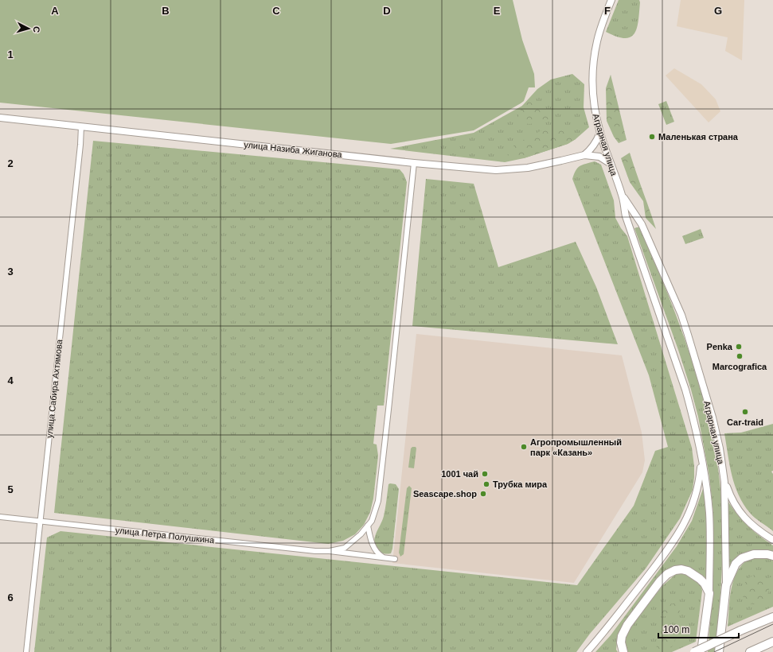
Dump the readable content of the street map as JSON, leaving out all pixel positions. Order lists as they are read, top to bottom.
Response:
{
  "streets": {
    "main road": ["Аграрная улица"],
    "street": ["улица Назиба Жиганова", "улица Сабира Ахтямова", "улица Петра Полушкина"]
  },
  "crossings": [
    ["Аграрная улица", "улица Назиба Жиганова"],
    ["улица Назиба Жиганова", "улица Сабира Ахтямова"],
    ["улица Сабира Ахтямова", "улица Петра Полушкина"]
  ],
  "places": [
    "Маленькая страна",
    "Penka",
    "Marcografica",
    "Car-traid",
    "Агропромышленный парк «Казань»",
    "1001 чай",
    "Трубка мира",
    "Seascape.shop"
  ],
  "scale_bar": "100 m",
  "north": "right",
  "grid": {
    "columns": [
      "A",
      "B",
      "C",
      "D",
      "E",
      "F",
      "G"
    ],
    "rows": [
      "1",
      "2",
      "3",
      "4",
      "5",
      "6"
    ]
  }
}
